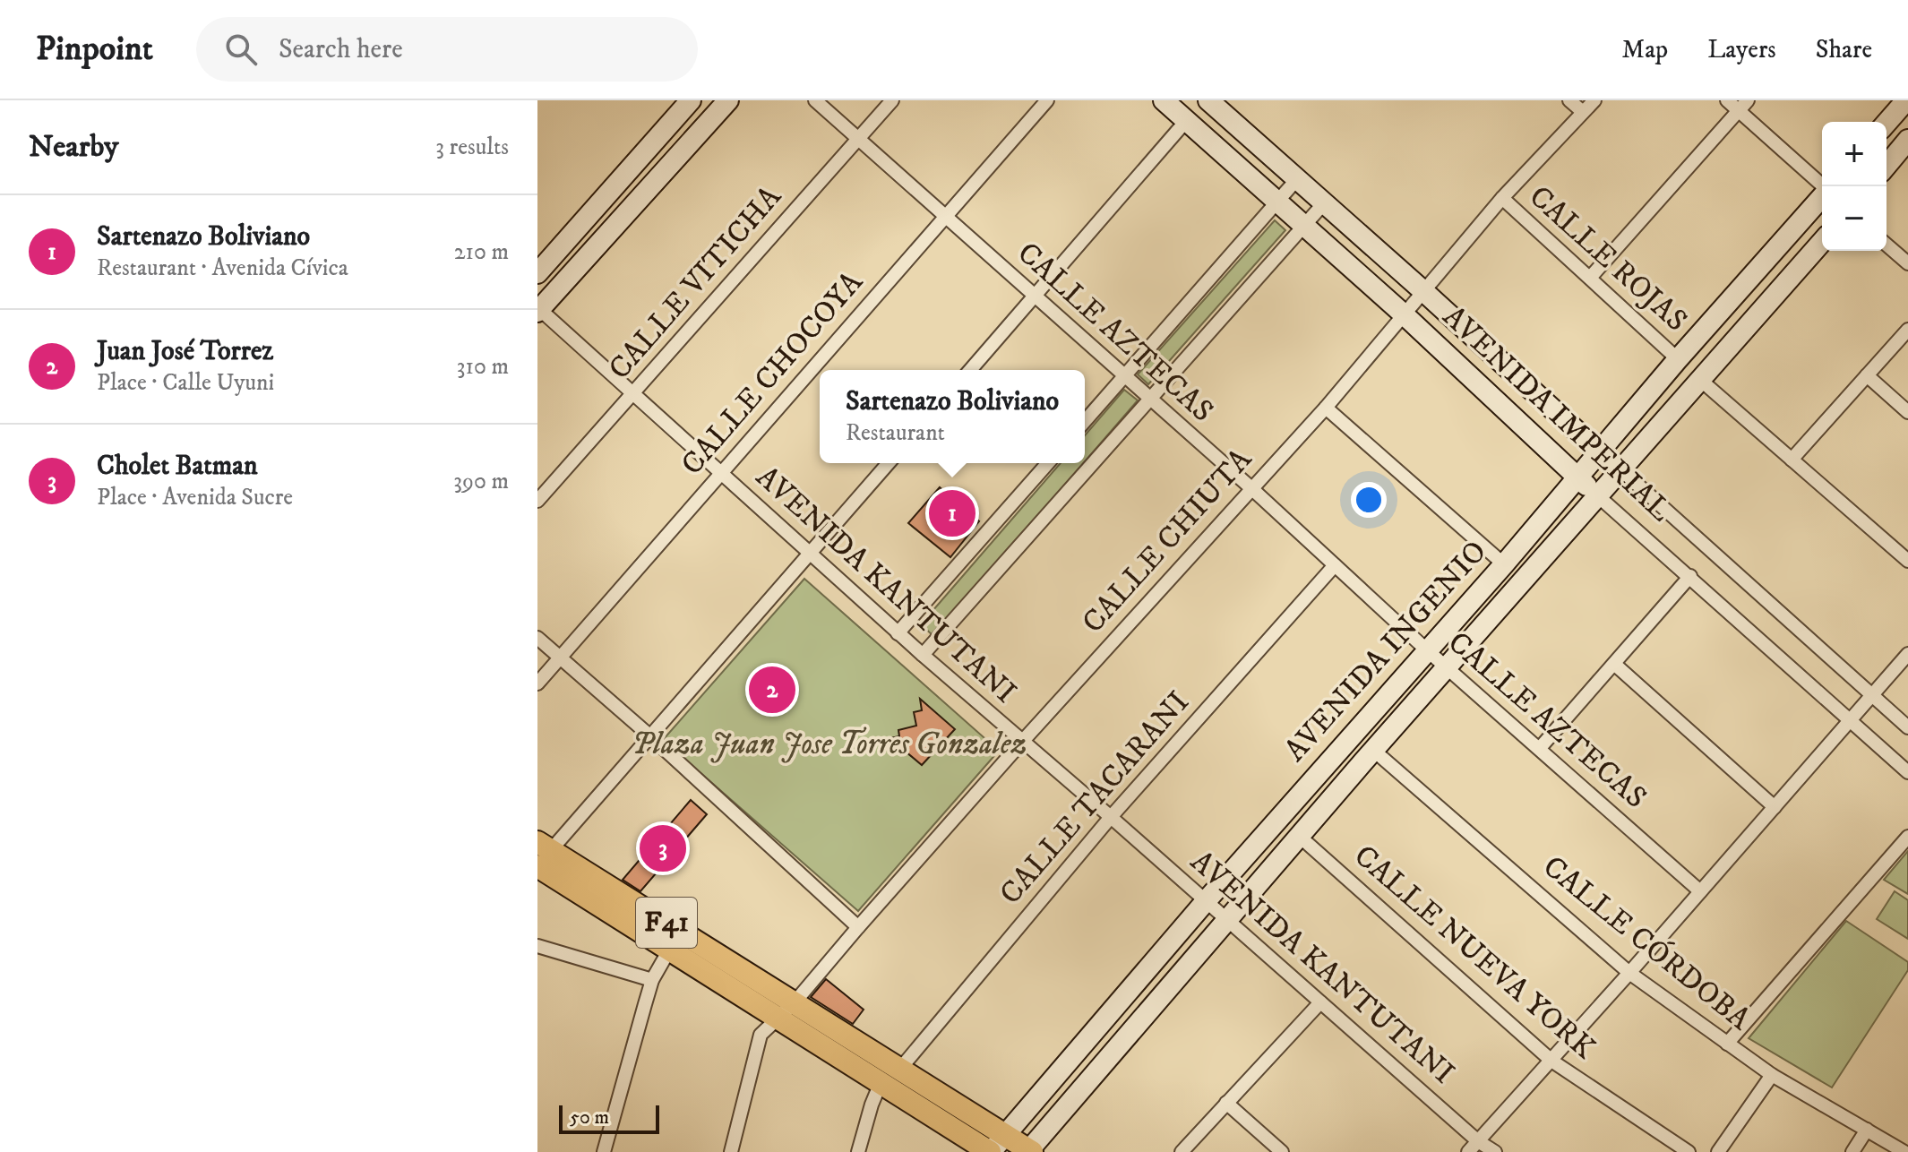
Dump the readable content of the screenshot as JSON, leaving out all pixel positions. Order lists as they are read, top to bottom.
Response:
{
  "streets": {
    "main road": ["F41"],
    "street": [
      "CALLE ROJAS",
      "CALLE VITICHA",
      "CALLE AZTECAS",
      "CALLE CHOCOYA",
      "AVENIDA IMPERIAL",
      "CALLE CHIUTA",
      "AVENIDA KANTUTANI",
      "AVENIDA INGENIO",
      "CALLE TACARANI",
      "CALLE CÓRDOBA",
      "CALLE NUEVA YORK"
    ]
  },
  "crossings": [
    ["CALLE ROJAS", "CALLE CHIUTA"],
    ["CALLE ROJAS", "AVENIDA INGENIO"],
    ["CALLE VITICHA", "CALLE AZTECAS"],
    ["CALLE VITICHA", "AVENIDA KANTUTANI"],
    ["CALLE AZTECAS", "CALLE CHOCOYA"],
    ["CALLE AZTECAS", "CALLE CHIUTA"],
    ["CALLE AZTECAS", "AVENIDA INGENIO"],
    ["CALLE AZTECAS", "CALLE TACARANI"],
    ["CALLE CHOCOYA", "AVENIDA KANTUTANI"],
    ["AVENIDA IMPERIAL", "CALLE CHIUTA"],
    ["AVENIDA IMPERIAL", "AVENIDA INGENIO"],
    ["CALLE CHIUTA", "AVENIDA KANTUTANI"],
    ["CALLE CHIUTA", "F41"],
    ["AVENIDA KANTUTANI", "AVENIDA INGENIO"],
    ["AVENIDA KANTUTANI", "CALLE TACARANI"],
    ["AVENIDA INGENIO", "F41"],
    ["AVENIDA INGENIO", "CALLE CÓRDOBA"],
    ["AVENIDA INGENIO", "CALLE NUEVA YORK"],
    ["CALLE TACARANI", "F41"]
  ],
  "parks": ["Plaza Juan Jose Torres Gonzalez"],
  "scale_bar": "50 m",
  "page": {
    "header": "Pinpoint",
    "search": "Search here",
    "nav": ["Map", "Layers", "Share"],
    "heading": ["Nearby", "3 results"],
    "map_buttons": ["+", "−"],
    "list": [
      {
        "mark": "1",
        "name": "Sartenazo Boliviano",
        "note": "Restaurant · Avenida Cívica",
        "value": "210 m"
      },
      {
        "mark": "2",
        "name": "Juan José Torrez",
        "note": "Place · Calle Uyuni",
        "value": "310 m"
      },
      {
        "mark": "3",
        "name": "Cholet Batman",
        "note": "Place · Avenida Sucre",
        "value": "390 m"
      }
    ],
    "popup": ["Sartenazo Boliviano", "Restaurant"],
    "pins": ["1", "2", "3"],
    "scale": "50 m"
  }
}
